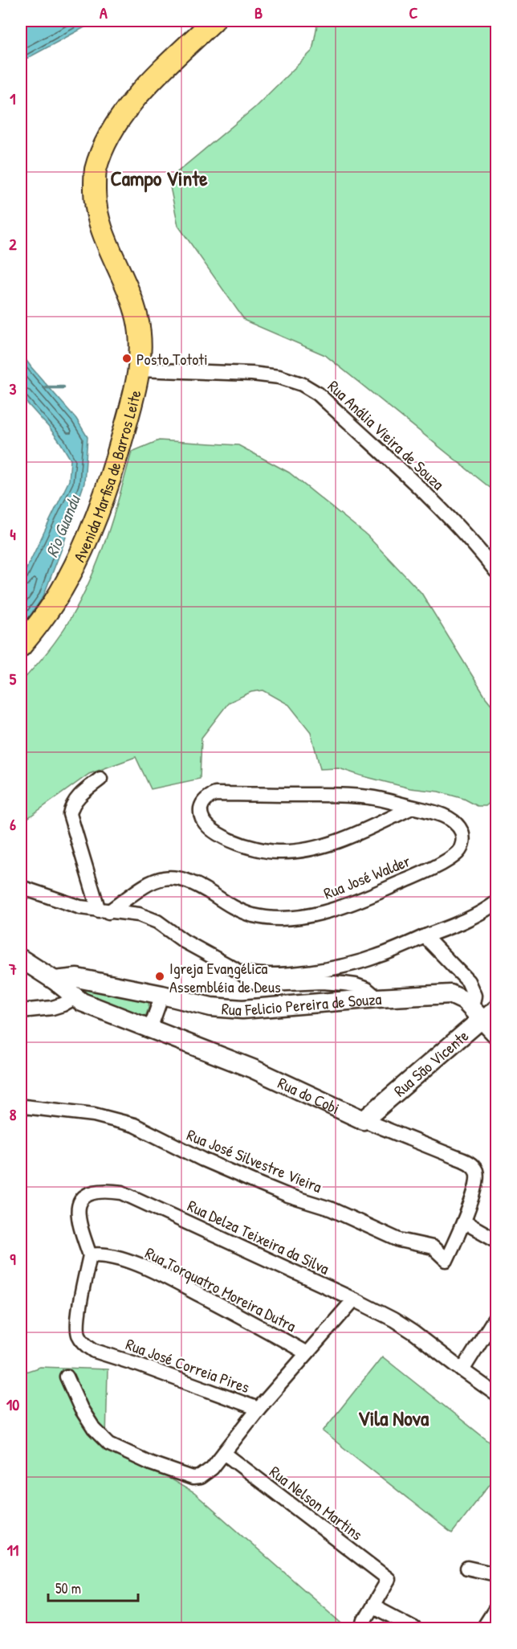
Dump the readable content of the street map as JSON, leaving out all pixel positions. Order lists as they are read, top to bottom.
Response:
{
  "streets": {
    "main road": [
      "Avenida Marfisa de Barros Leite",
      "Rua Felicio Pereira de Souza",
      "Rua São Vicente",
      "Rua do Cobi"
    ],
    "street": [
      "Rua Anália Vieira de Souza",
      "Rua José Walder",
      "Rua José Silvestre Vieira",
      "Rua Delza Teixeira da Silva",
      "Rua Torquatro Moreira Dutra",
      "Rua José Correia Pires",
      "Rua Nelson Martins"
    ]
  },
  "crossings": [
    ["Rua Anália Vieira de Souza", "Avenida Marfisa de Barros Leite"],
    ["Rua Felicio Pereira de Souza", "Rua São Vicente"],
    ["Rua Felicio Pereira de Souza", "Rua do Cobi"],
    ["Rua São Vicente", "Rua do Cobi"],
    ["Rua do Cobi", "Rua José Silvestre Vieira"],
    ["Rua Delza Teixeira da Silva", "Rua Torquatro Moreira Dutra"],
    ["Rua Delza Teixeira da Silva", "Rua José Correia Pires"],
    ["Rua Torquatro Moreira Dutra", "Rua José Correia Pires"],
    ["Rua José Correia Pires", "Rua Nelson Martins"]
  ],
  "districts": ["Campo Vinte", "Vila Nova"],
  "water": ["Rio Guandu"],
  "places": ["Posto Tototi", "Igreja Evangélica Assembléia de Deus"],
  "scale_bar": "50 m",
  "grid": {
    "columns": ["A", "B", "C"],
    "rows": [
      "1",
      "2",
      "3",
      "4",
      "5",
      "6",
      "7",
      "8",
      "9",
      "10",
      "11"
    ]
  }
}
